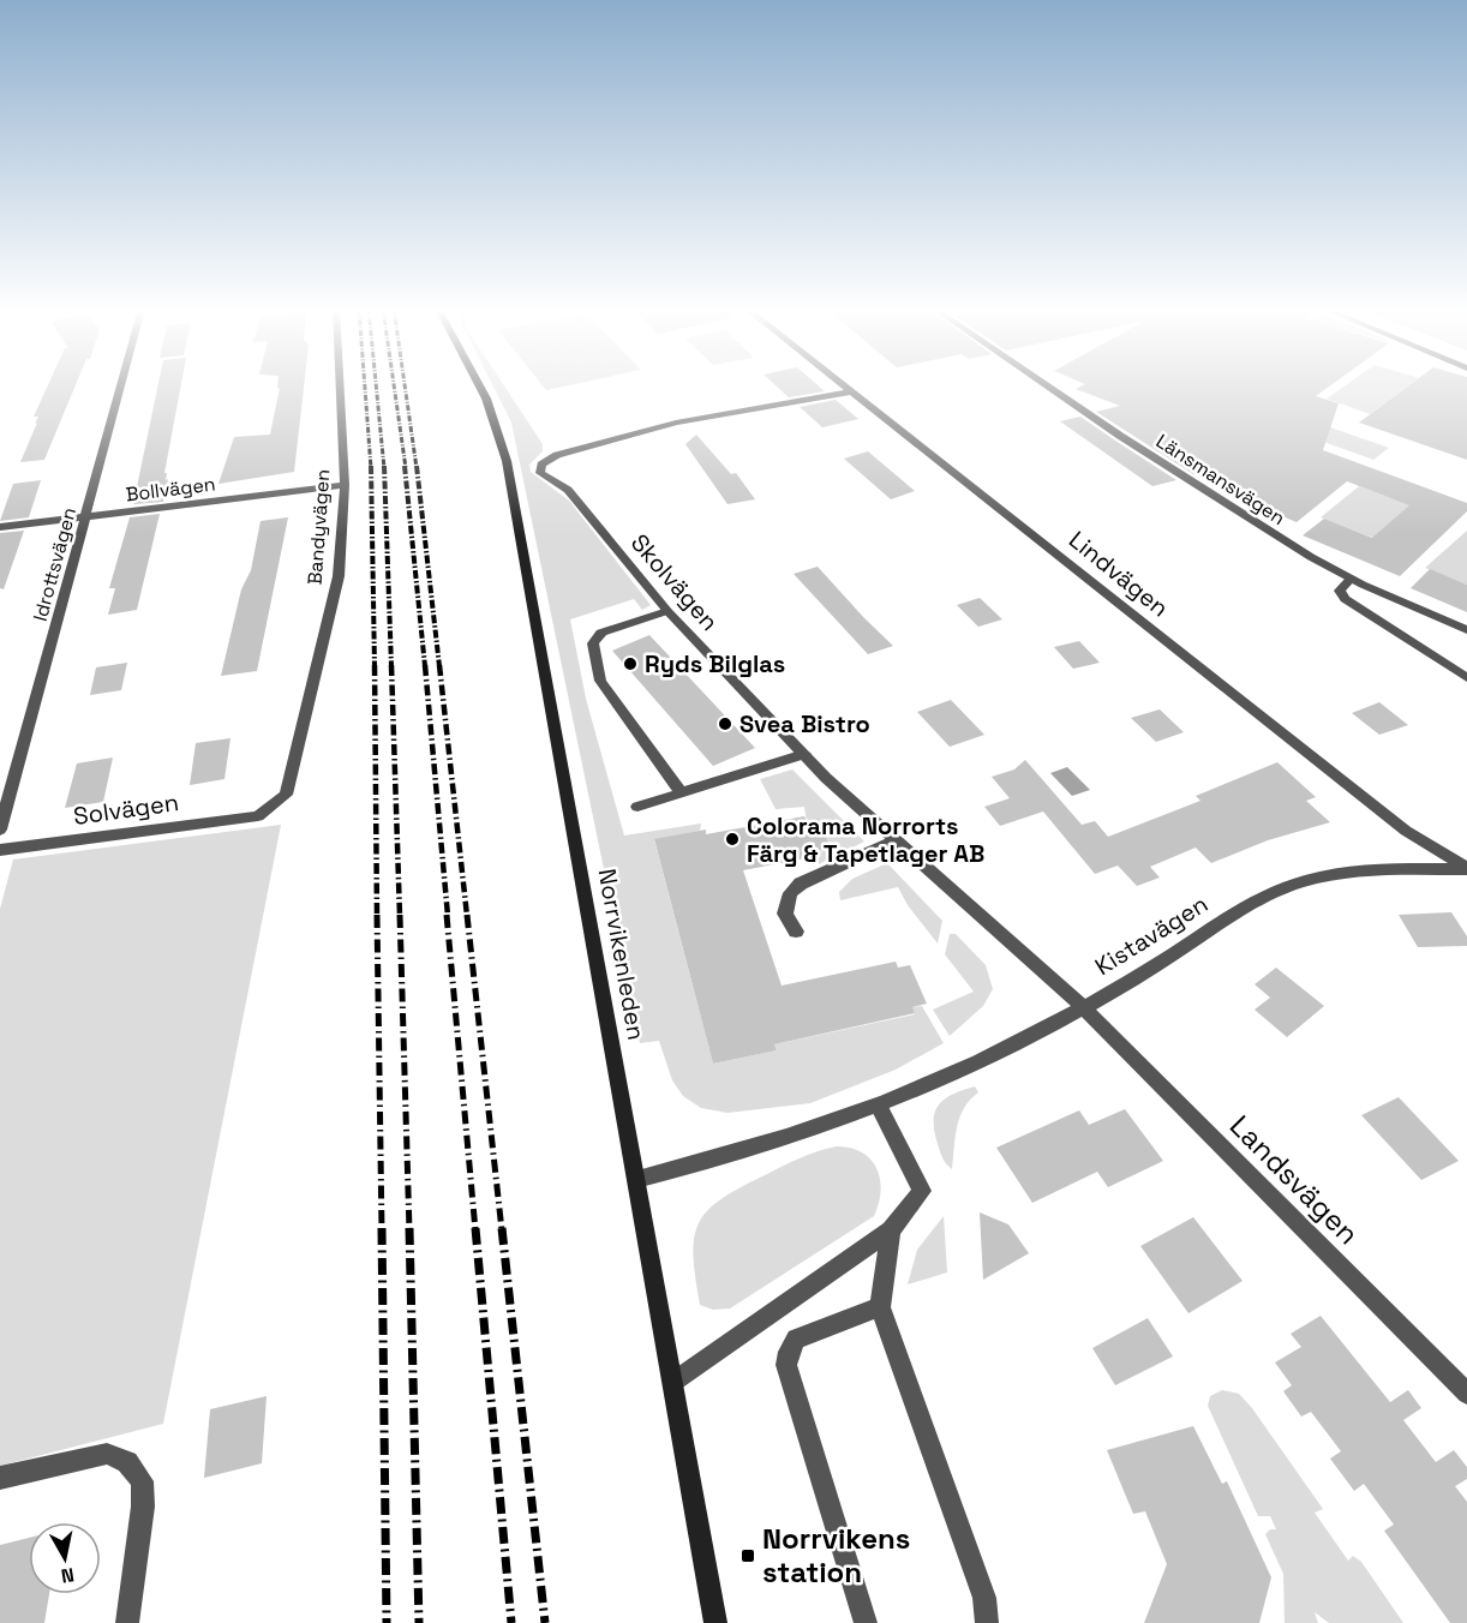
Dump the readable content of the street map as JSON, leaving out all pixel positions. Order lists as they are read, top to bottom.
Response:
{
  "streets": {
    "main road": ["Norrvikenleden"],
    "street": [
      "Länsmansvägen",
      "Bollvägen",
      "Bandyvägen",
      "Idrottsvägen",
      "Lindvägen",
      "Skolvägen",
      "Solvägen",
      "Kistavägen",
      "Landsvägen"
    ]
  },
  "crossings": [
    ["Bollvägen", "Bandyvägen"],
    ["Bollvägen", "Idrottsvägen"],
    ["Bandyvägen", "Solvägen"],
    ["Lindvägen", "Skolvägen"],
    ["Lindvägen", "Kistavägen"],
    ["Skolvägen", "Kistavägen"],
    ["Skolvägen", "Landsvägen"],
    ["Kistavägen", "Norrvikenleden"],
    ["Kistavägen", "Landsvägen"]
  ],
  "places": {
    "other": ["Ryds Bilglas", "Svea Bistro", "Colorama Norrorts Färg & Tapetlager AB"],
    "transit": ["Norrvikens station"]
  },
  "north": "bottom"
}
